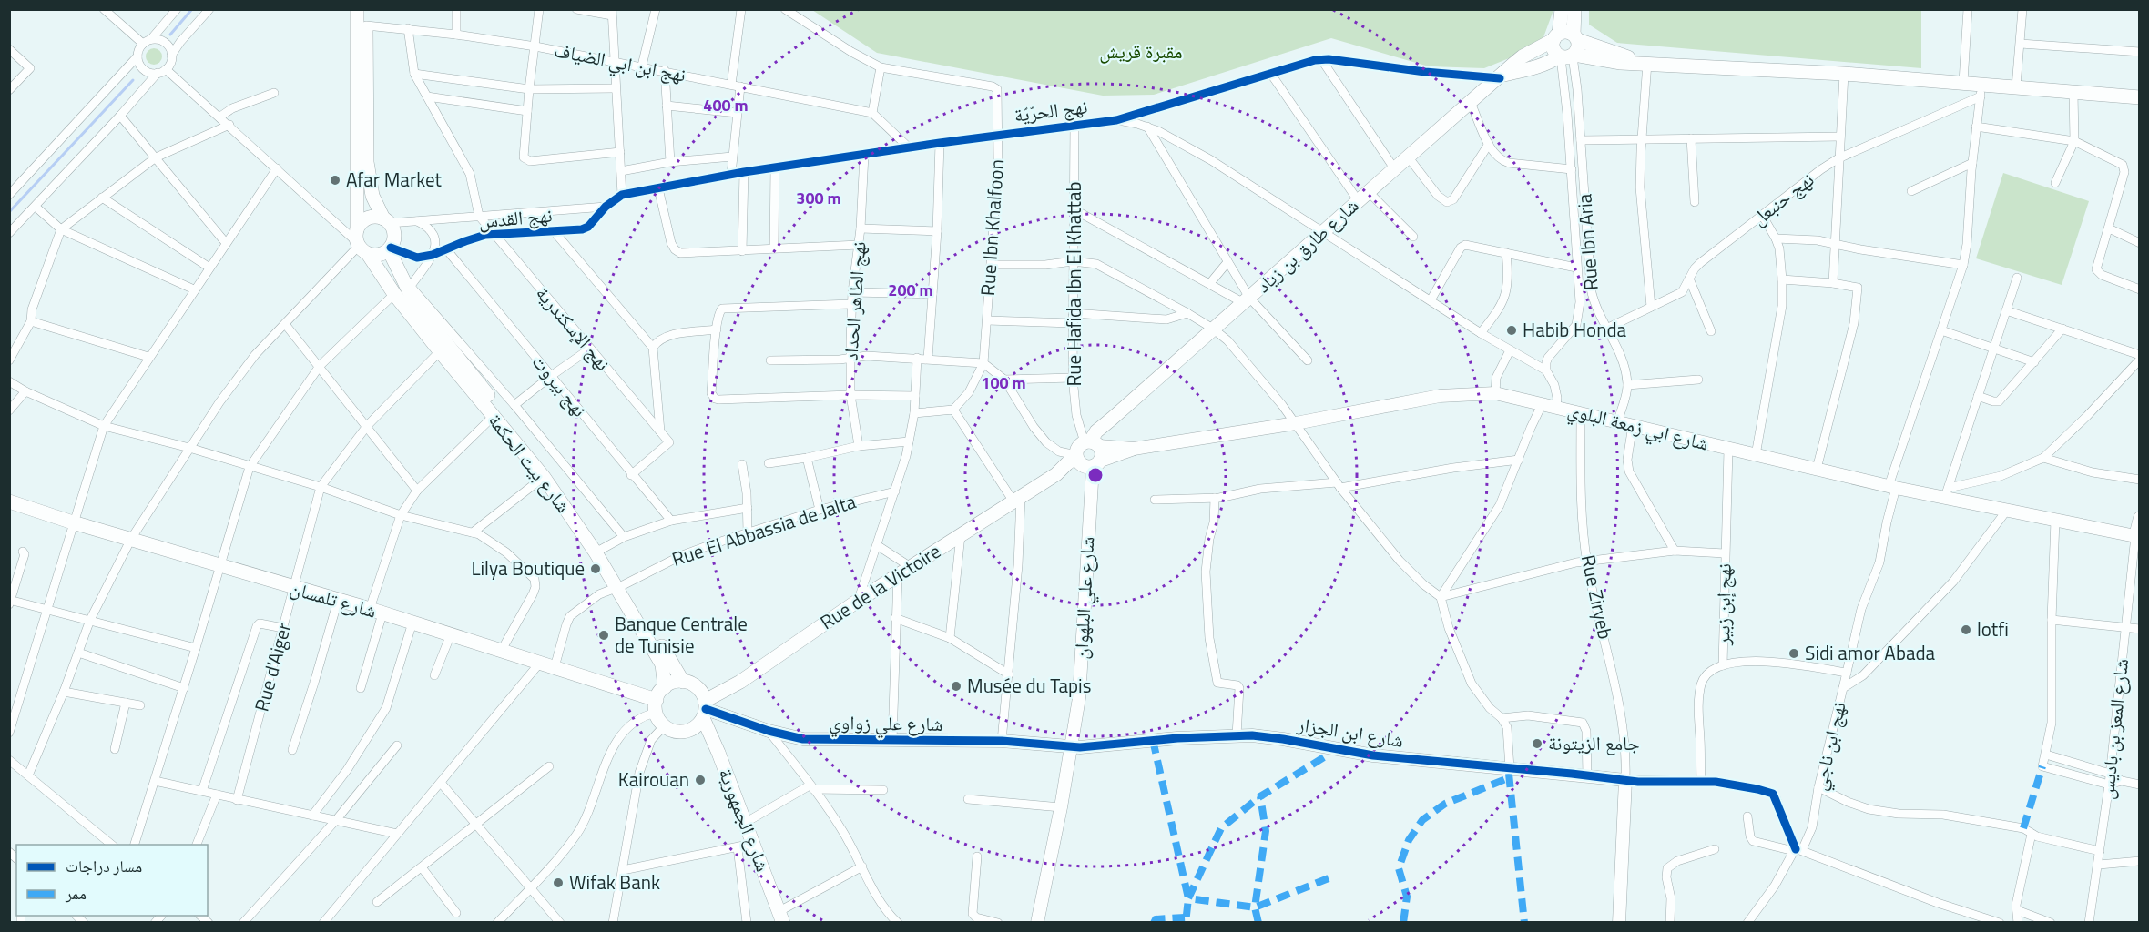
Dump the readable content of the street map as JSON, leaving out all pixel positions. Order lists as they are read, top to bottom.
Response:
{
  "streets": {
    "main road": [
      "شارع طارق بن زياد",
      "شارع بيت الحكمة",
      "Rue de la Victoire",
      "شارع تلمسان",
      "شارع الجمهورية"
    ],
    "street": [
      "نهج ابن ابي الضياف",
      "نهج الحرّيّة",
      "نهج حنبعل",
      "نهج القدس",
      "Rue Ibn Khalfoon",
      "Rue Ibn Aria",
      "Rue Hafida Ibn El Khattab",
      "نهج الطاهر الحداد",
      "نهج الإسكندرية",
      "نهج بيروت",
      "شارع ابي زمعة البلوي",
      "Rue El Abbassia de Jalta",
      "Rue Ziryeb",
      "شارع علي البلهوان",
      "نهج إبن زبير",
      "Rue d'Aiger",
      "شارع علي زواوي",
      "شارع المعز بن باديس",
      "شارع ابن الجزار",
      "نهج ابن ناجي"
    ]
  },
  "crossings": [
    ["نهج ابن ابي الضياف", "شارع بيت الحكمة"],
    ["نهج الحرّيّة", "نهج القدس"],
    ["نهج الحرّيّة", "Rue Ibn Khalfoon"],
    ["نهج الحرّيّة", "شارع طارق بن زياد"],
    ["نهج الحرّيّة", "Rue Hafida Ibn El Khattab"],
    ["نهج الحرّيّة", "نهج الطاهر الحداد"],
    ["نهج حنبعل", "Rue Ibn Aria"],
    ["نهج القدس", "نهج الإسكندرية"],
    ["نهج القدس", "نهج بيروت"],
    ["نهج القدس", "شارع بيت الحكمة"],
    ["Rue Ibn Aria", "شارع طارق بن زياد"],
    ["Rue Ibn Aria", "شارع ابي زمعة البلوي"],
    ["شارع طارق بن زياد", "Rue Hafida Ibn El Khattab"],
    ["شارع طارق بن زياد", "شارع ابي زمعة البلوي"],
    ["شارع طارق بن زياد", "Rue de la Victoire"],
    ["شارع طارق بن زياد", "شارع علي البلهوان"],
    ["Rue Hafida Ibn El Khattab", "شارع ابي زمعة البلوي"],
    ["نهج الإسكندرية", "نهج بيروت"],
    ["شارع ابي زمعة البلوي", "Rue de la Victoire"],
    ["شارع ابي زمعة البلوي", "Rue Ziryeb"],
    ["شارع ابي زمعة البلوي", "شارع علي البلهوان"],
    ["شارع ابي زمعة البلوي", "نهج إبن زبير"],
    ["شارع ابي زمعة البلوي", "شارع المعز بن باديس"],
    ["شارع ابي زمعة البلوي", "نهج ابن ناجي"],
    ["شارع بيت الحكمة", "Rue El Abbassia de Jalta"],
    ["شارع بيت الحكمة", "Rue de la Victoire"],
    ["شارع بيت الحكمة", "شارع تلمسان"],
    ["شارع بيت الحكمة", "Rue d'Aiger"],
    ["شارع بيت الحكمة", "شارع علي زواوي"],
    ["شارع بيت الحكمة", "شارع الجمهورية"],
    ["Rue El Abbassia de Jalta", "شارع تلمسان"],
    ["Rue de la Victoire", "شارع علي البلهوان"],
    ["Rue de la Victoire", "شارع تلمسان"],
    ["Rue de la Victoire", "شارع علي زواوي"],
    ["Rue de la Victoire", "شارع الجمهورية"],
    ["Rue Ziryeb", "شارع ابن الجزار"],
    ["شارع علي البلهوان", "شارع علي زواوي"],
    ["شارع علي البلهوان", "شارع ابن الجزار"],
    ["شارع تلمسان", "Rue d'Aiger"],
    ["شارع تلمسان", "شارع علي زواوي"],
    ["شارع تلمسان", "شارع الجمهورية"],
    ["شارع علي زواوي", "شارع ابن الجزار"],
    ["شارع علي زواوي", "شارع الجمهورية"]
  ],
  "parks": ["مقبرة قريش"],
  "places": [
    "Afar Market",
    "Habib Honda",
    "Lilya Boutique",
    "lotfi",
    "Banque Centrale de Tunisie",
    "Sidi amor Abada",
    "Musée du Tapis",
    "جامع الزيتونة",
    "Kairouan",
    "Wifak Bank"
  ],
  "legend": ["مسار دراجات", "ممر"],
  "rings": [
    "400 m",
    "300 m",
    "200 m",
    "100 m"
  ]
}
